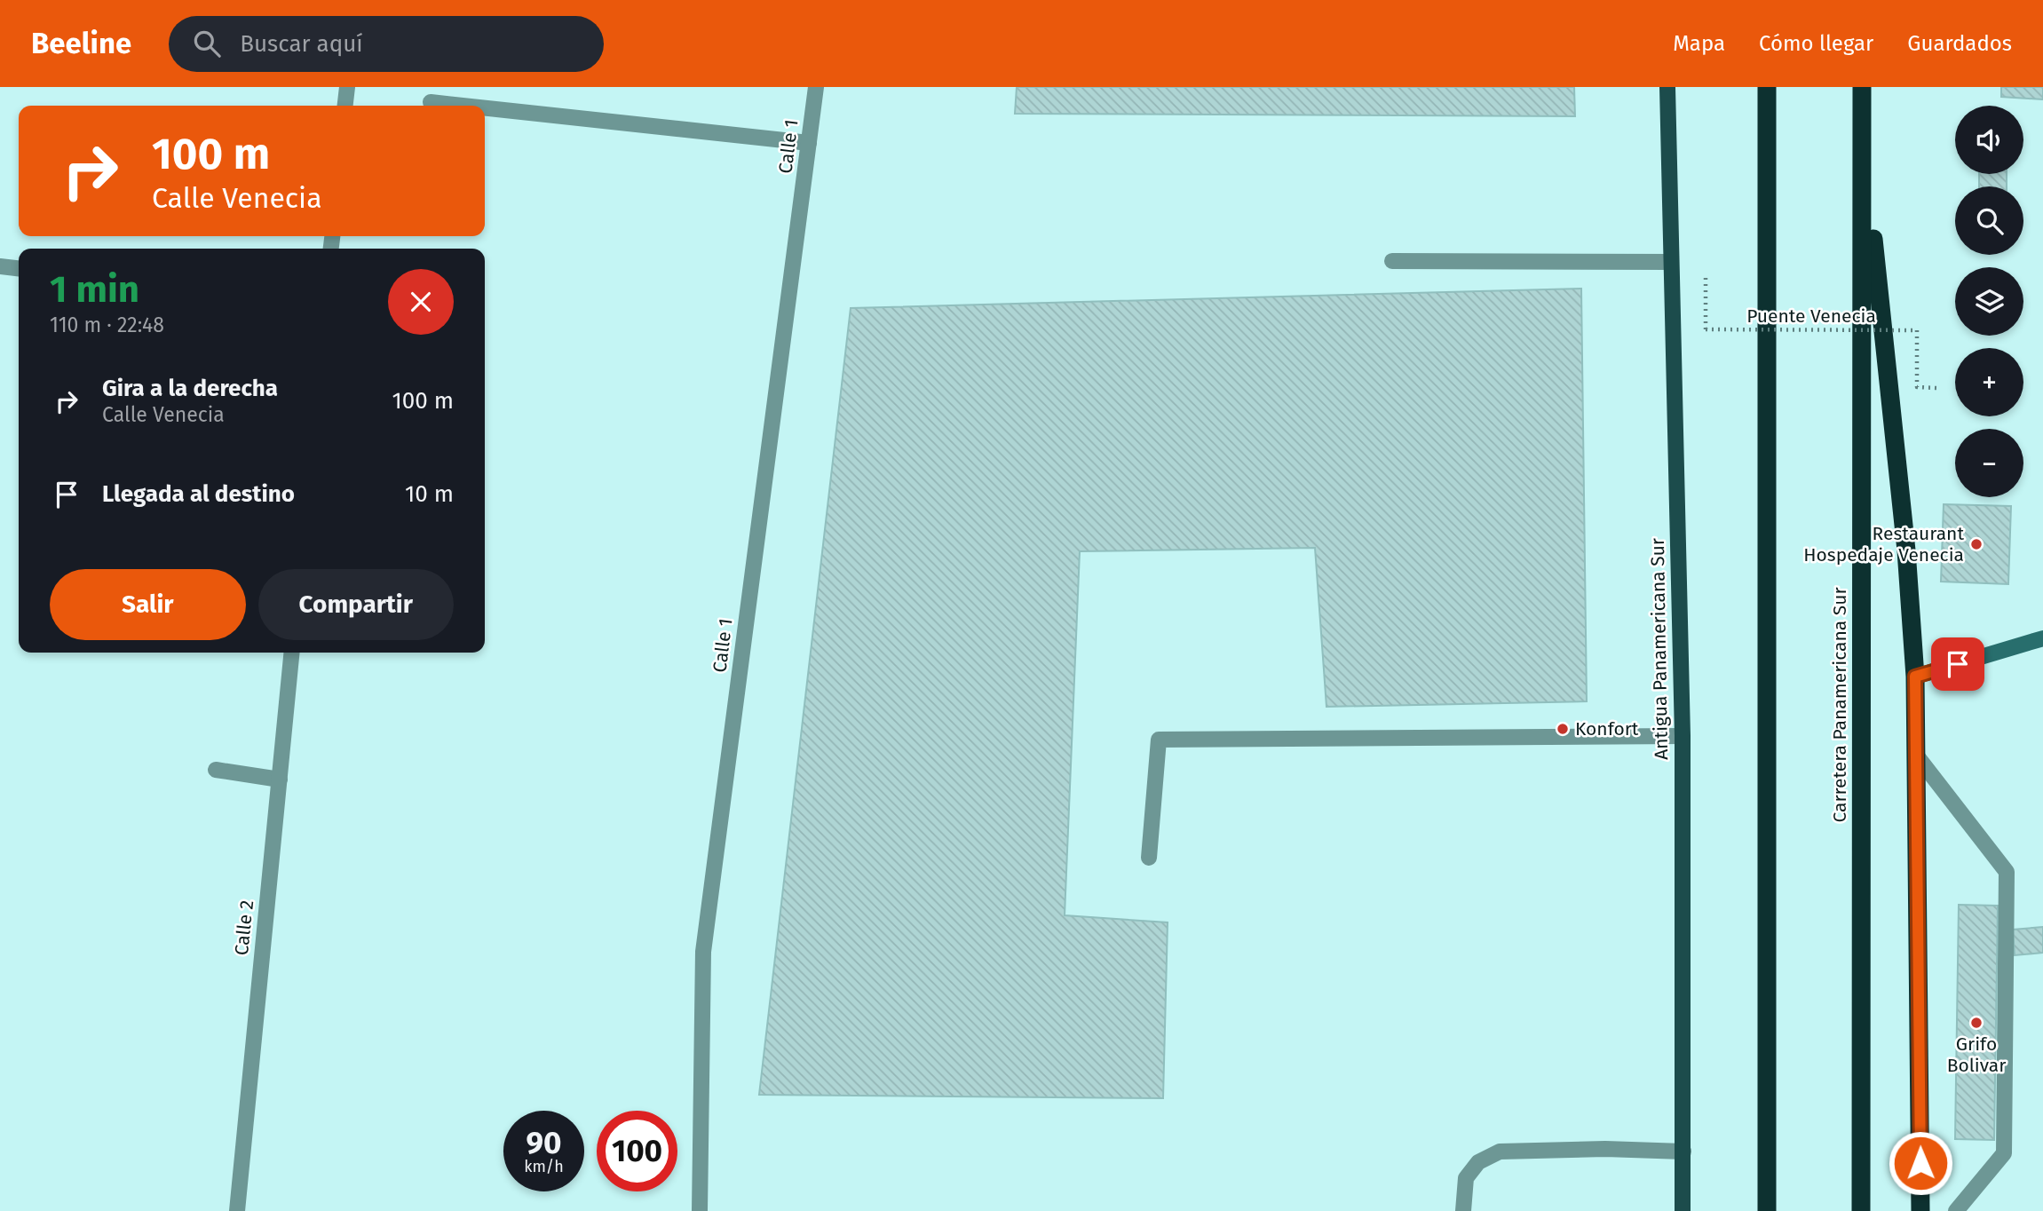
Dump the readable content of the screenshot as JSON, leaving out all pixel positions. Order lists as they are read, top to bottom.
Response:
{
  "streets": {
    "highway": ["Carretera Panamericana Sur"],
    "main road": ["Antigua Panamericana Sur"],
    "street": ["Calle 1", "Calle 2"],
    "path": ["Puente Venecia"]
  },
  "places": ["Restaurant Hospedaje Venecia", "Konfort", "Grifo Bolivar"],
  "page": {
    "header": "Beeline",
    "search": "Buscar aquí",
    "nav": ["Mapa", "Cómo llegar", "Guardados"],
    "map_buttons": ["+", "−"],
    "turn": ["100 m", "Calle Venecia"],
    "heading": ["1 min", "110 m · 22:48"],
    "list": [
      {
        "name": "Gira a la derecha",
        "note": "Calle Venecia",
        "value": "100 m"
      },
      {
        "name": "Llegada al destino",
        "value": "10 m"
      }
    ],
    "buttons": ["Salir", "Compartir"],
    "speed": "90 km/h",
    "limit": "100"
  }
}
